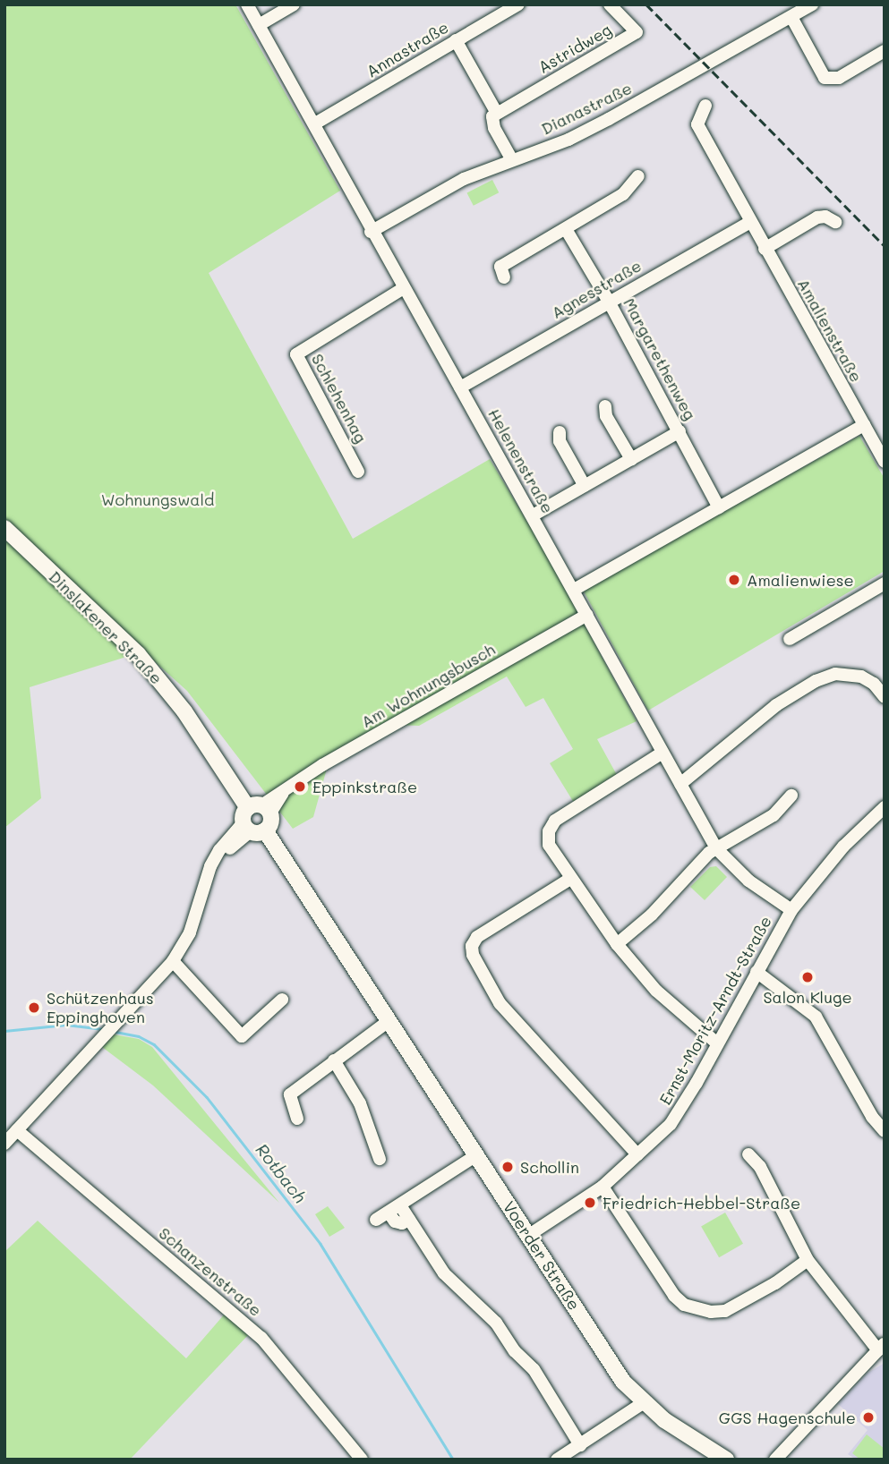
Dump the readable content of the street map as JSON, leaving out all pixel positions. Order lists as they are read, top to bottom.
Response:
{
  "streets": {
    "main road": ["Dinslakener Straße", "Voerder Straße"],
    "street": [
      "Astridweg",
      "Annastraße",
      "Dianastraße",
      "Agnesstraße",
      "Amalienstraße",
      "Margarethenweg",
      "Schlehenhag",
      "Helenenstraße",
      "Am Wohnungsbusch",
      "Ernst-Moritz-Arndt-Straße",
      "Schanzenstraße"
    ]
  },
  "crossings": [
    ["Annastraße", "Helenenstraße"],
    ["Dianastraße", "Helenenstraße"],
    ["Agnesstraße", "Amalienstraße"],
    ["Agnesstraße", "Margarethenweg"],
    ["Agnesstraße", "Helenenstraße"],
    ["Schlehenhag", "Helenenstraße"],
    ["Helenenstraße", "Am Wohnungsbusch"],
    ["Helenenstraße", "Ernst-Moritz-Arndt-Straße"],
    ["Dinslakener Straße", "Am Wohnungsbusch"],
    ["Dinslakener Straße", "Voerder Straße"],
    ["Am Wohnungsbusch", "Voerder Straße"],
    ["Ernst-Moritz-Arndt-Straße", "Voerder Straße"]
  ],
  "water": ["Rotbach"],
  "parks": ["Wohnungswald"],
  "places": [
    "Amalienwiese",
    "Eppinkstraße",
    "Salon Kluge",
    "Schützenhaus Eppinghoven",
    "Schollin",
    "Friedrich-Hebbel-Straße",
    "GGS Hagenschule"
  ]
}
